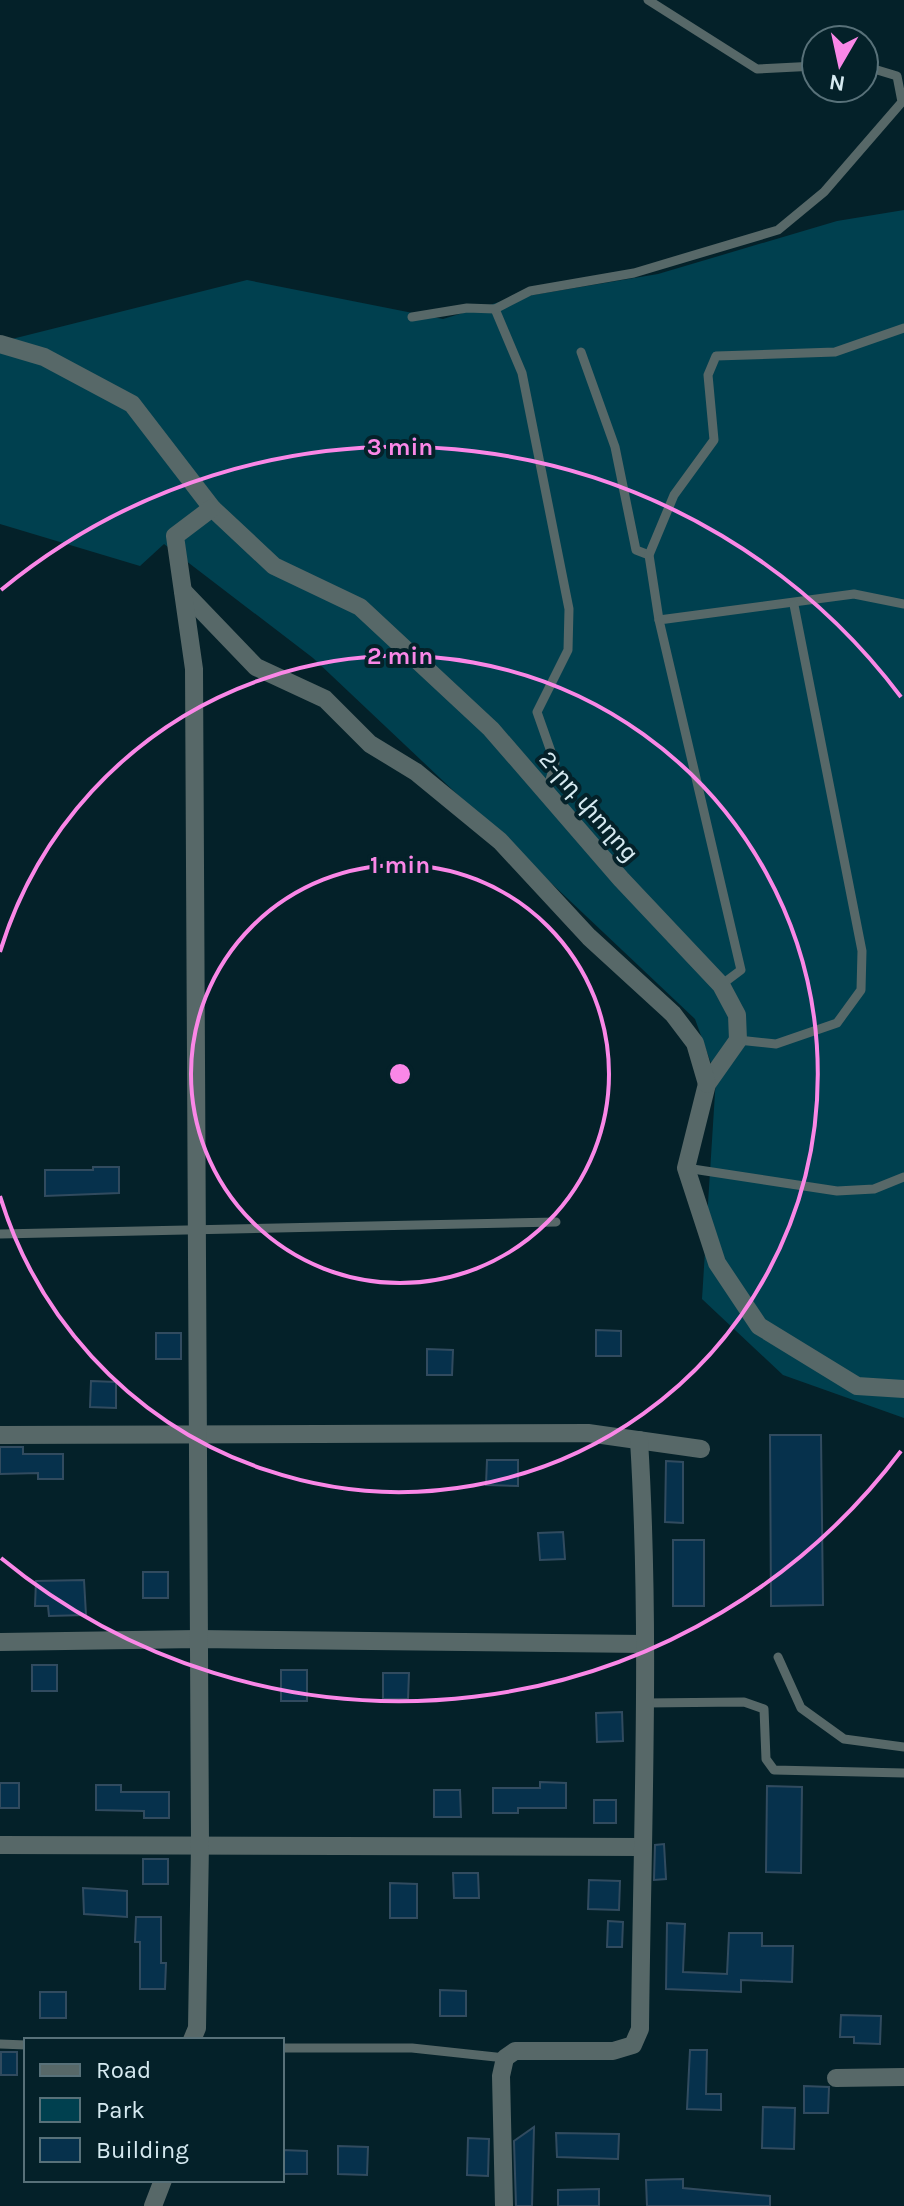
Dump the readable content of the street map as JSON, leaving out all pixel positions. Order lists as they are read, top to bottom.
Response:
{
  "streets": {
    "street": ["2-րդ փողոց"]
  },
  "legend": ["Road", "Park", "Building"],
  "north": "bottom",
  "rings": ["3 min", "2 min", "1 min"]
}
